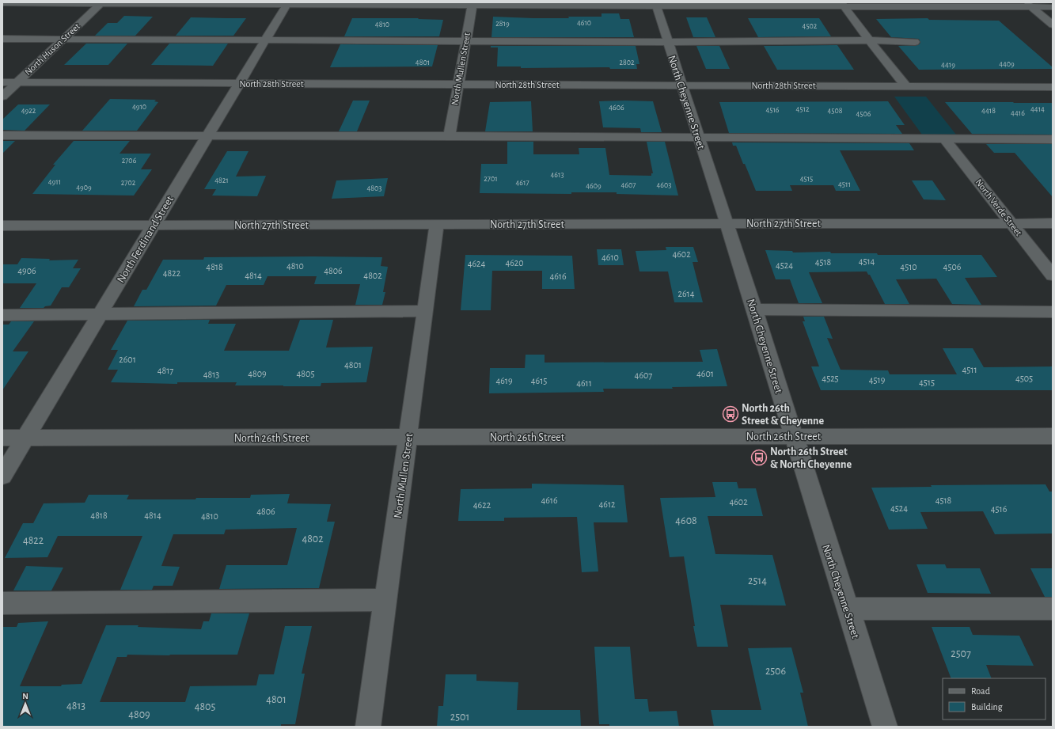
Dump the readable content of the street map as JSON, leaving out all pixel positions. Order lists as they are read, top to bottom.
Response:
{
  "streets": {
    "street": [
      "North Huson Street",
      "North Mullen Street",
      "North 28th Street",
      "North Cheyenne Street",
      "North Verde Street",
      "North 27th Street",
      "North Ferdinand Street",
      "North 26th Street"
    ]
  },
  "crossings": [
    ["North Huson Street", "North 28th Street"],
    ["North Mullen Street", "North 28th Street"],
    ["North Mullen Street", "North 27th Street"],
    ["North Mullen Street", "North 26th Street"],
    ["North 28th Street", "North Cheyenne Street"],
    ["North 28th Street", "North Ferdinand Street"],
    ["North Cheyenne Street", "North 27th Street"],
    ["North Cheyenne Street", "North 26th Street"],
    ["North Verde Street", "North 27th Street"],
    ["North 27th Street", "North Ferdinand Street"],
    ["North Ferdinand Street", "North 26th Street"]
  ],
  "places": {
    "bus stop": ["North 26th Street & Cheyenne", "North 26th Street & North Cheyenne"]
  },
  "house_numbers": [
    "4610",
    "2819",
    "4810",
    "4502",
    "4801",
    "2802",
    "4409",
    "4419",
    "4910",
    "4606",
    "4512",
    "4414",
    "4516",
    "4922",
    "4508",
    "4418",
    "4416",
    "4506",
    "2706",
    "4613",
    "2701",
    "4515",
    "4821",
    "4911",
    "2702",
    "4617",
    "4511",
    "4607",
    "4603",
    "4609",
    "4909",
    "4803",
    "4602",
    "4610",
    "4514",
    "4518",
    "4620",
    "4624",
    "4524",
    "4810",
    "4818",
    "4510",
    "4506",
    "4906",
    "4806",
    "4822",
    "4814",
    "4802",
    "4616",
    "2614",
    "2601",
    "4801",
    "4511",
    "4817",
    "4809",
    "4805",
    "4601",
    "4813",
    "4607",
    "4525",
    "4505",
    "4519",
    "4619",
    "4615",
    "4515",
    "4611",
    "4616",
    "4518",
    "4602",
    "4612",
    "4622",
    "4524",
    "4516",
    "4806",
    "4818",
    "4814",
    "4810",
    "4608",
    "4802",
    "4822",
    "2514",
    "2507",
    "2506",
    "4801",
    "4813",
    "4805",
    "4809",
    "2501"
  ],
  "legend": ["Road", "Building"],
  "north": "top"
}
